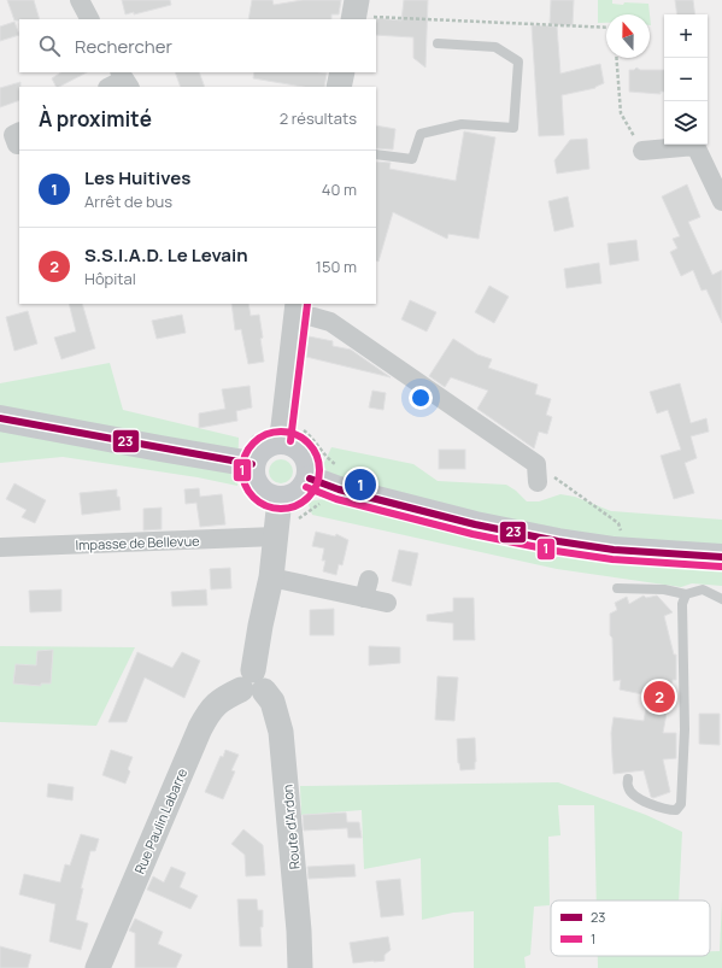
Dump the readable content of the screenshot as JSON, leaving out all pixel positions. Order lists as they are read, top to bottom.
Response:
{
  "streets": {
    "street": ["Impasse de Bellevue", "Rue Paulin Labarre", "Route d'Ardon"]
  },
  "crossings": [
    ["Rue Paulin Labarre", "Route d'Ardon"]
  ],
  "lines": ["transit line 1", "transit line 23"],
  "legend": ["23", "1"],
  "north": "top",
  "page": {
    "map_buttons": ["+", "−"],
    "search": "Rechercher",
    "heading": ["À proximité", "2 résultats"],
    "list": [
      {
        "mark": "1",
        "name": "Les Huitives",
        "note": "Arrêt de bus",
        "value": "40 m"
      },
      {
        "mark": "2",
        "name": "S.S.I.A.D. Le Levain",
        "note": "Hôpital",
        "value": "150 m"
      }
    ],
    "pins": ["1", "2"]
  }
}
